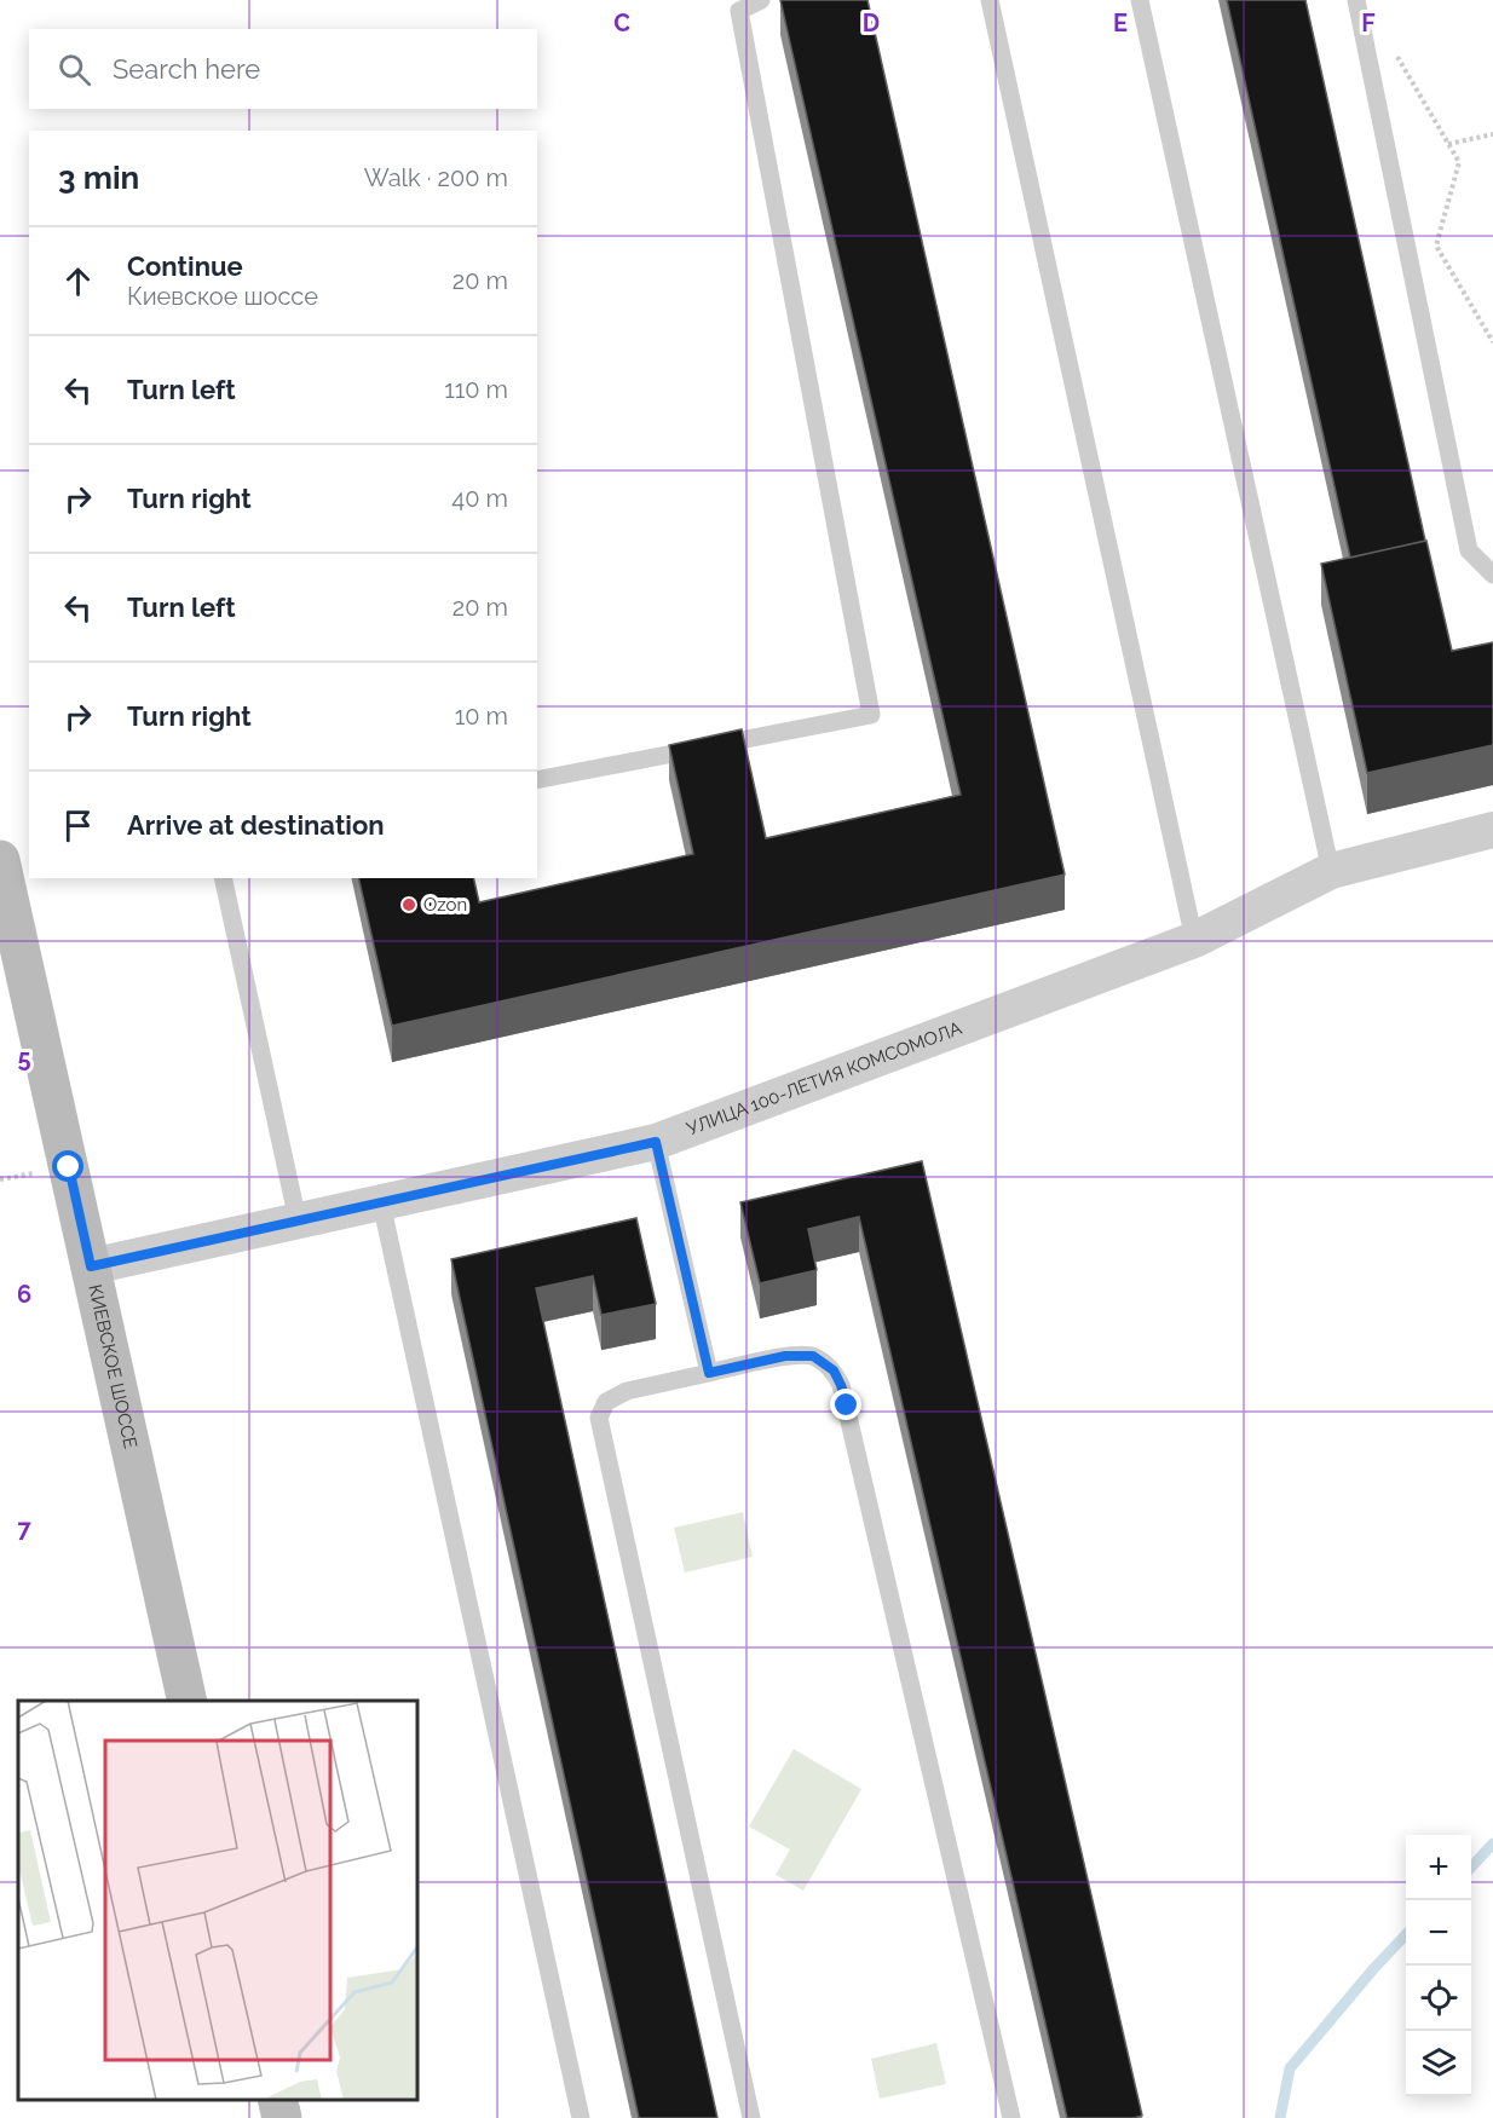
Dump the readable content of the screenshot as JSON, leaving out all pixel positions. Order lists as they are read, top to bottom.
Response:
{
  "streets": {
    "main road": ["КИЕВСКОЕ ШОССЕ"],
    "street": ["УЛИЦА 100-ЛЕТИЯ КОМСОМОЛА"]
  },
  "crossings": [
    ["УЛИЦА 100-ЛЕТИЯ КОМСОМОЛА", "КИЕВСКОЕ ШОССЕ"]
  ],
  "places": ["Ozon"],
  "page": {
    "search": "Search here",
    "heading": ["3 min", "Walk · 200 m"],
    "list": [
      ["Continue", "Киевское шоссе", "20 m"],
      ["Turn left", "110 m"],
      ["Turn right", "40 m"],
      ["Turn left", "20 m"],
      ["Turn right", "10 m"],
      "Arrive at destination"
    ],
    "map_buttons": ["+", "−"]
  },
  "grid": {
    "columns": [
      "C",
      "D",
      "E",
      "F"
    ],
    "rows": ["5", "6", "7"]
  }
}
